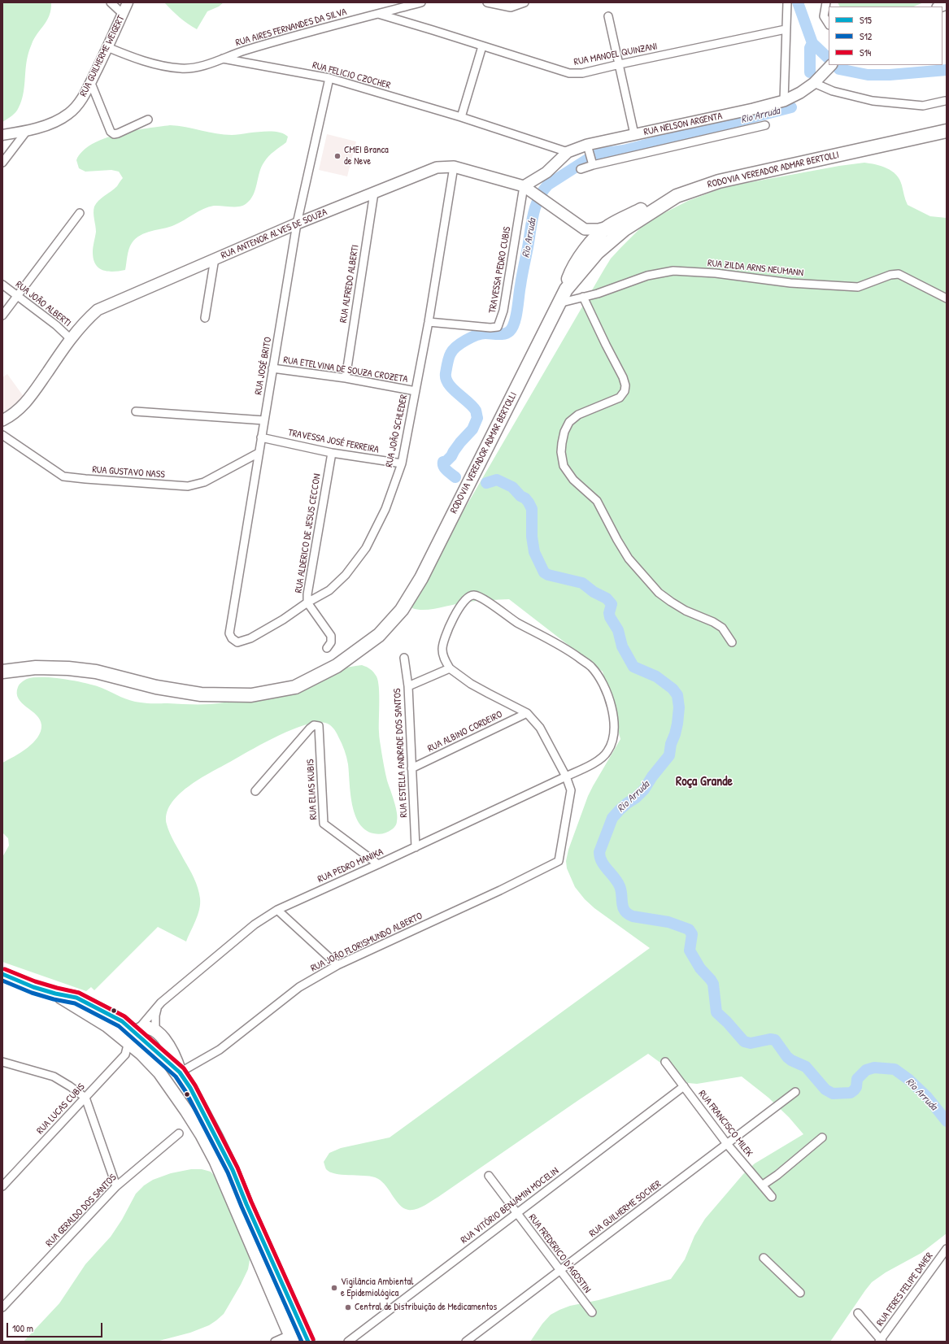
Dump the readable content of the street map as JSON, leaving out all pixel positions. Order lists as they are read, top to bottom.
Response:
{
  "streets": {
    "highway": ["RODOVIA VEREADOR ADMAR BERTOLLI"],
    "main road": ["RUA NELSON ARGENTA", "RUA ANTENOR ALVES DE SOUZA"],
    "street": [
      "RUA AIRES FERNANDES DA SILVA",
      "RUA MANOEL QUINZANI",
      "RUA GUILHERME WEIGERT",
      "RUA FELICIO CZOCHER",
      "RUA ZILDA ARNS NEUMANN",
      "TRAVESSA PEDRO CUBIS",
      "RUA ALFREDO ALBERTI",
      "RUA JOÃO ALBERTI",
      "RUA JOSÉ BRITO",
      "RUA ETELVINA DE SOUZA CROZETA",
      "RUA JOÃO SCHLEDER",
      "TRAVESSA JOSÉ FERREIRA",
      "RUA GUSTAVO NASS",
      "RUA ALDERICO DE JESUS CECCON",
      "RUA ALBINO CORDEIRO",
      "RUA ESTELLA ANDRADE DOS SANTOS",
      "RUA ELIAS KUBIS",
      "RUA PEDRO MANIKA",
      "RUA JOÃO FLORISMUNDO ALBERTO",
      "RUA LUCAS CUBIS",
      "RUA FRANCISCO MILEK",
      "RUA VITÓRIO BENJAMIN MOCELIN",
      "RUA GUILHERME SOCHER",
      "RUA GERALDO DOS SANTOS",
      "RUA FREDERICO D'AGOSTIN",
      "RUA FERES FELIPE DAHER"
    ]
  },
  "crossings": [
    ["RUA AIRES FERNANDES DA SILVA", "RUA MANOEL QUINZANI"],
    ["RUA AIRES FERNANDES DA SILVA", "RUA FELICIO CZOCHER"],
    ["RUA GUILHERME WEIGERT", "RUA FELICIO CZOCHER"],
    ["RUA FELICIO CZOCHER", "RUA NELSON ARGENTA"],
    ["RUA FELICIO CZOCHER", "RUA JOSÉ BRITO"],
    ["RUA NELSON ARGENTA", "RUA ANTENOR ALVES DE SOUZA"],
    ["RUA NELSON ARGENTA", "TRAVESSA PEDRO CUBIS"],
    ["RODOVIA VEREADOR ADMAR BERTOLLI", "RUA ZILDA ARNS NEUMANN"],
    ["RUA ANTENOR ALVES DE SOUZA", "TRAVESSA PEDRO CUBIS"],
    ["RUA ANTENOR ALVES DE SOUZA", "RUA ALFREDO ALBERTI"],
    ["RUA ANTENOR ALVES DE SOUZA", "RUA JOÃO ALBERTI"],
    ["RUA ANTENOR ALVES DE SOUZA", "RUA JOSÉ BRITO"],
    ["RUA ANTENOR ALVES DE SOUZA", "RUA JOÃO SCHLEDER"],
    ["TRAVESSA PEDRO CUBIS", "RUA JOÃO SCHLEDER"],
    ["RUA ALFREDO ALBERTI", "RUA ETELVINA DE SOUZA CROZETA"],
    ["RUA JOSÉ BRITO", "RUA ETELVINA DE SOUZA CROZETA"],
    ["RUA JOSÉ BRITO", "RUA JOÃO SCHLEDER"],
    ["RUA JOSÉ BRITO", "TRAVESSA JOSÉ FERREIRA"],
    ["RUA JOSÉ BRITO", "RUA GUSTAVO NASS"],
    ["RUA ETELVINA DE SOUZA CROZETA", "RUA JOÃO SCHLEDER"],
    ["RUA JOÃO SCHLEDER", "TRAVESSA JOSÉ FERREIRA"],
    ["RUA JOÃO SCHLEDER", "RUA ALDERICO DE JESUS CECCON"],
    ["TRAVESSA JOSÉ FERREIRA", "RUA ALDERICO DE JESUS CECCON"],
    ["RUA ALBINO CORDEIRO", "RUA ESTELLA ANDRADE DOS SANTOS"],
    ["RUA ESTELLA ANDRADE DOS SANTOS", "RUA PEDRO MANIKA"],
    ["RUA ELIAS KUBIS", "RUA PEDRO MANIKA"],
    ["RUA PEDRO MANIKA", "RUA JOÃO FLORISMUNDO ALBERTO"],
    ["RUA PEDRO MANIKA", "RUA LUCAS CUBIS"],
    ["RUA FRANCISCO MILEK", "RUA VITÓRIO BENJAMIN MOCELIN"],
    ["RUA FRANCISCO MILEK", "RUA GUILHERME SOCHER"],
    ["RUA VITÓRIO BENJAMIN MOCELIN", "RUA FREDERICO D'AGOSTIN"],
    ["RUA GUILHERME SOCHER", "RUA FREDERICO D'AGOSTIN"]
  ],
  "districts": ["Roça Grande"],
  "water": ["Rio Arruda"],
  "places": ["CMEI Branca de Neve", "Vigilância Ambiental e Epidemiológica", "Central de Distribuição de Medicamentos"],
  "lines": ["transit line S14", "transit line S15", "transit line S12"],
  "legend": ["S15", "S12", "S14"],
  "scale_bar": "100 m"
}
